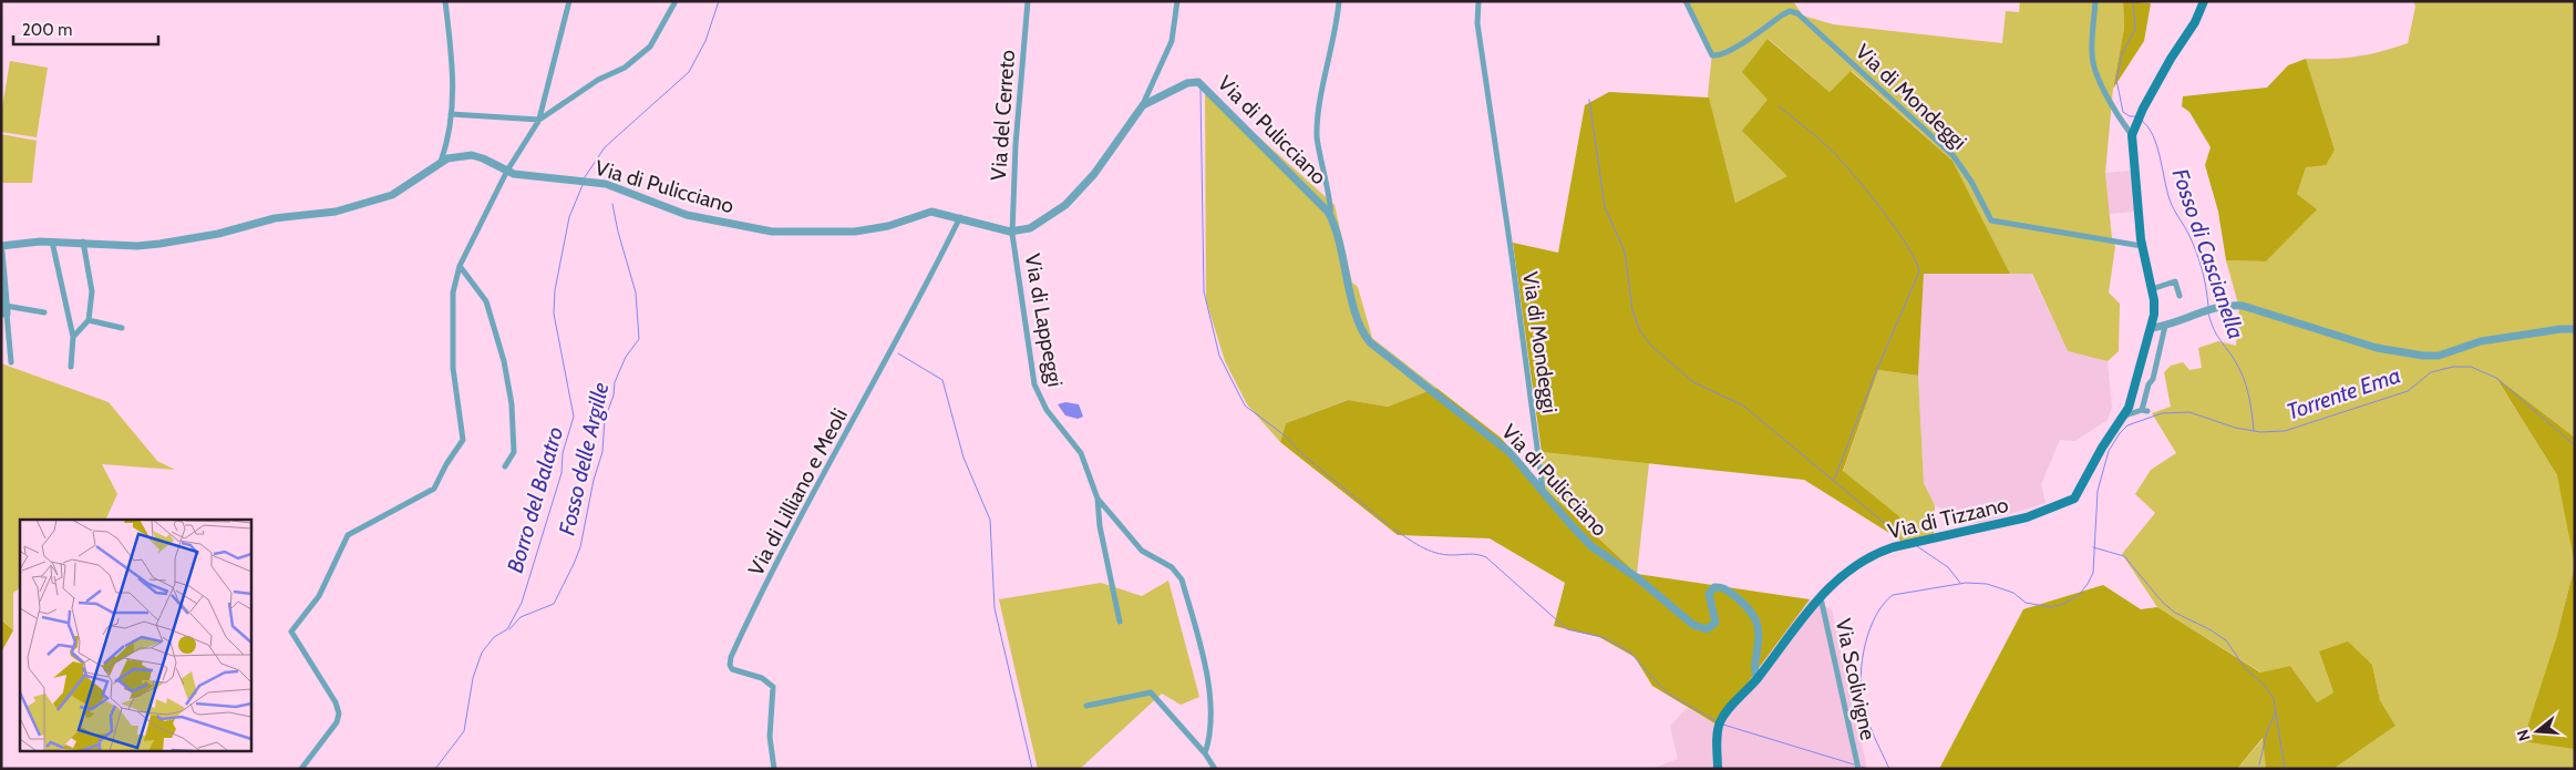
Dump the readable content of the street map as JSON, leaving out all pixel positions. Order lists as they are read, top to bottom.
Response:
{
  "streets": {
    "main road": ["Via di Tizzano"],
    "street": [
      "Via di Mondeggi",
      "Via del Cerreto",
      "Via di Pulicciano",
      "Via di Lappeggi",
      "Via di Lilliano e Meoli",
      "Via Scolivigne"
    ]
  },
  "crossings": [
    ["Via di Mondeggi", "Via di Pulicciano"],
    ["Via di Mondeggi", "Via di Tizzano"],
    ["Via del Cerreto", "Via di Pulicciano"],
    ["Via del Cerreto", "Via di Lappeggi"],
    ["Via di Pulicciano", "Via di Lappeggi"],
    ["Via di Pulicciano", "Via di Lilliano e Meoli"],
    ["Via di Pulicciano", "Via di Tizzano"],
    ["Via di Tizzano", "Via Scolivigne"]
  ],
  "water": [
    "Fosso di Cascianella",
    "Torrente Ema",
    "Fosso delle Argille",
    "Borro del Balatro"
  ],
  "scale_bar": "200 m",
  "north": "left"
}
